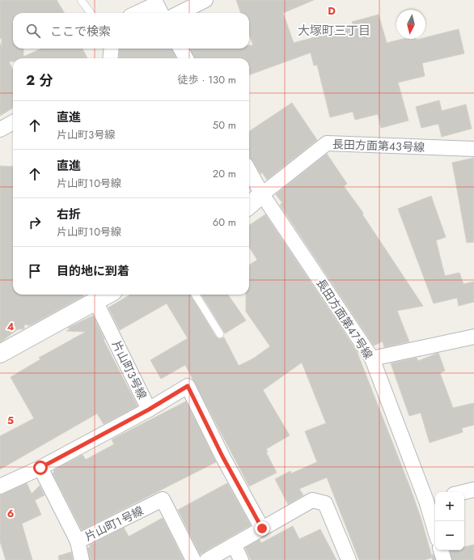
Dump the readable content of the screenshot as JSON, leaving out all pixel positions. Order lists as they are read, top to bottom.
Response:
{
  "streets": {
    "street": [
      "長田方面第４３号線",
      "長田方面第４７号線",
      "片山町３号線",
      "片山町１号線"
    ]
  },
  "crossings": [
    ["長田方面第４３号線", "長田方面第４７号線"],
    ["片山町３号線", "片山町１号線"]
  ],
  "districts": ["大塚町三丁目"],
  "north": "bottom",
  "page": {
    "search": "ここで検索",
    "heading": ["2 分", "徒歩 · 130 m"],
    "list": [
      ["直進", "片山町３号線", "50 m"],
      ["直進", "片山町１０号線", "20 m"],
      ["右折", "片山町１０号線", "60 m"],
      "目的地に到着"
    ],
    "map_buttons": ["+", "−"]
  },
  "grid": {
    "columns": ["D"],
    "rows": ["4", "5", "6"]
  }
}
